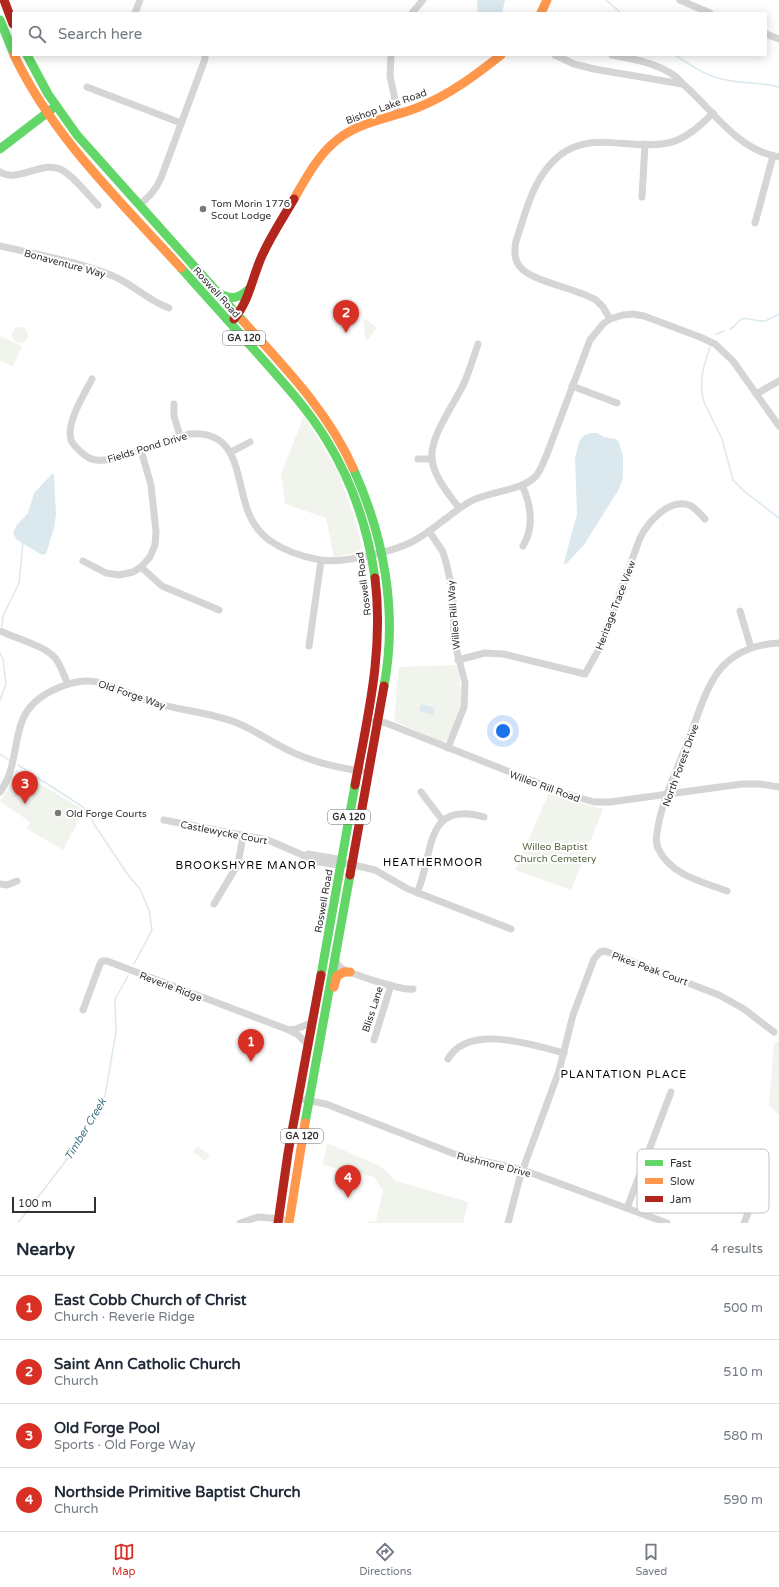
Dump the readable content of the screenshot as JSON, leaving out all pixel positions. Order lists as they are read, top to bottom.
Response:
{
  "streets": {
    "main road": ["Bishop Lake Road", "Roswell Road", "GA 120"],
    "street": [
      "Bonaventure Way",
      "Fields Pond Drive",
      "Heritage Trace View",
      "Willeo Rill Way",
      "Old Forge Way",
      "North Forest Drive",
      "Willeo Rill Road",
      "Castlewycke Court",
      "Pikes Peak Court",
      "Reverie Ridge",
      "Bliss Lane",
      "Rushmore Drive"
    ]
  },
  "crossings": [
    ["Bishop Lake Road", "Roswell Road"],
    ["Roswell Road", "Old Forge Way"],
    ["Roswell Road", "Willeo Rill Road"],
    ["Roswell Road", "Castlewycke Court"],
    ["Roswell Road", "Reverie Ridge"],
    ["Roswell Road", "Bliss Lane"],
    ["Roswell Road", "Rushmore Drive"],
    ["Heritage Trace View", "Willeo Rill Way"],
    ["Willeo Rill Way", "Willeo Rill Road"],
    ["North Forest Drive", "Willeo Rill Road"],
    ["Pikes Peak Court", "Rushmore Drive"]
  ],
  "districts": ["HEATHERMOOR", "BROOKSHYRE MANOR", "PLANTATION PLACE"],
  "water": ["Timber Creek"],
  "parks": ["Willeo Baptist Church Cemetery"],
  "places": ["Tom Morin 1776 Scout Lodge", "Old Forge Courts"],
  "legend": ["Fast", "Slow", "Jam"],
  "scale_bar": "100 m",
  "page": {
    "search": "Search here",
    "pins": [
      "2",
      "3",
      "1",
      "4"
    ],
    "scale": "100 m",
    "heading": ["Nearby", "4 results"],
    "list": [
      {
        "mark": "1",
        "name": "East Cobb Church of Christ",
        "note": "Church · Reverie Ridge",
        "value": "500 m"
      },
      {
        "mark": "2",
        "name": "Saint Ann Catholic Church",
        "note": "Church",
        "value": "510 m"
      },
      {
        "mark": "3",
        "name": "Old Forge Pool",
        "note": "Sports · Old Forge Way",
        "value": "580 m"
      },
      {
        "mark": "4",
        "name": "Northside Primitive Baptist Church",
        "note": "Church",
        "value": "590 m"
      }
    ],
    "nav": ["Map", "Directions", "Saved"]
  }
}
